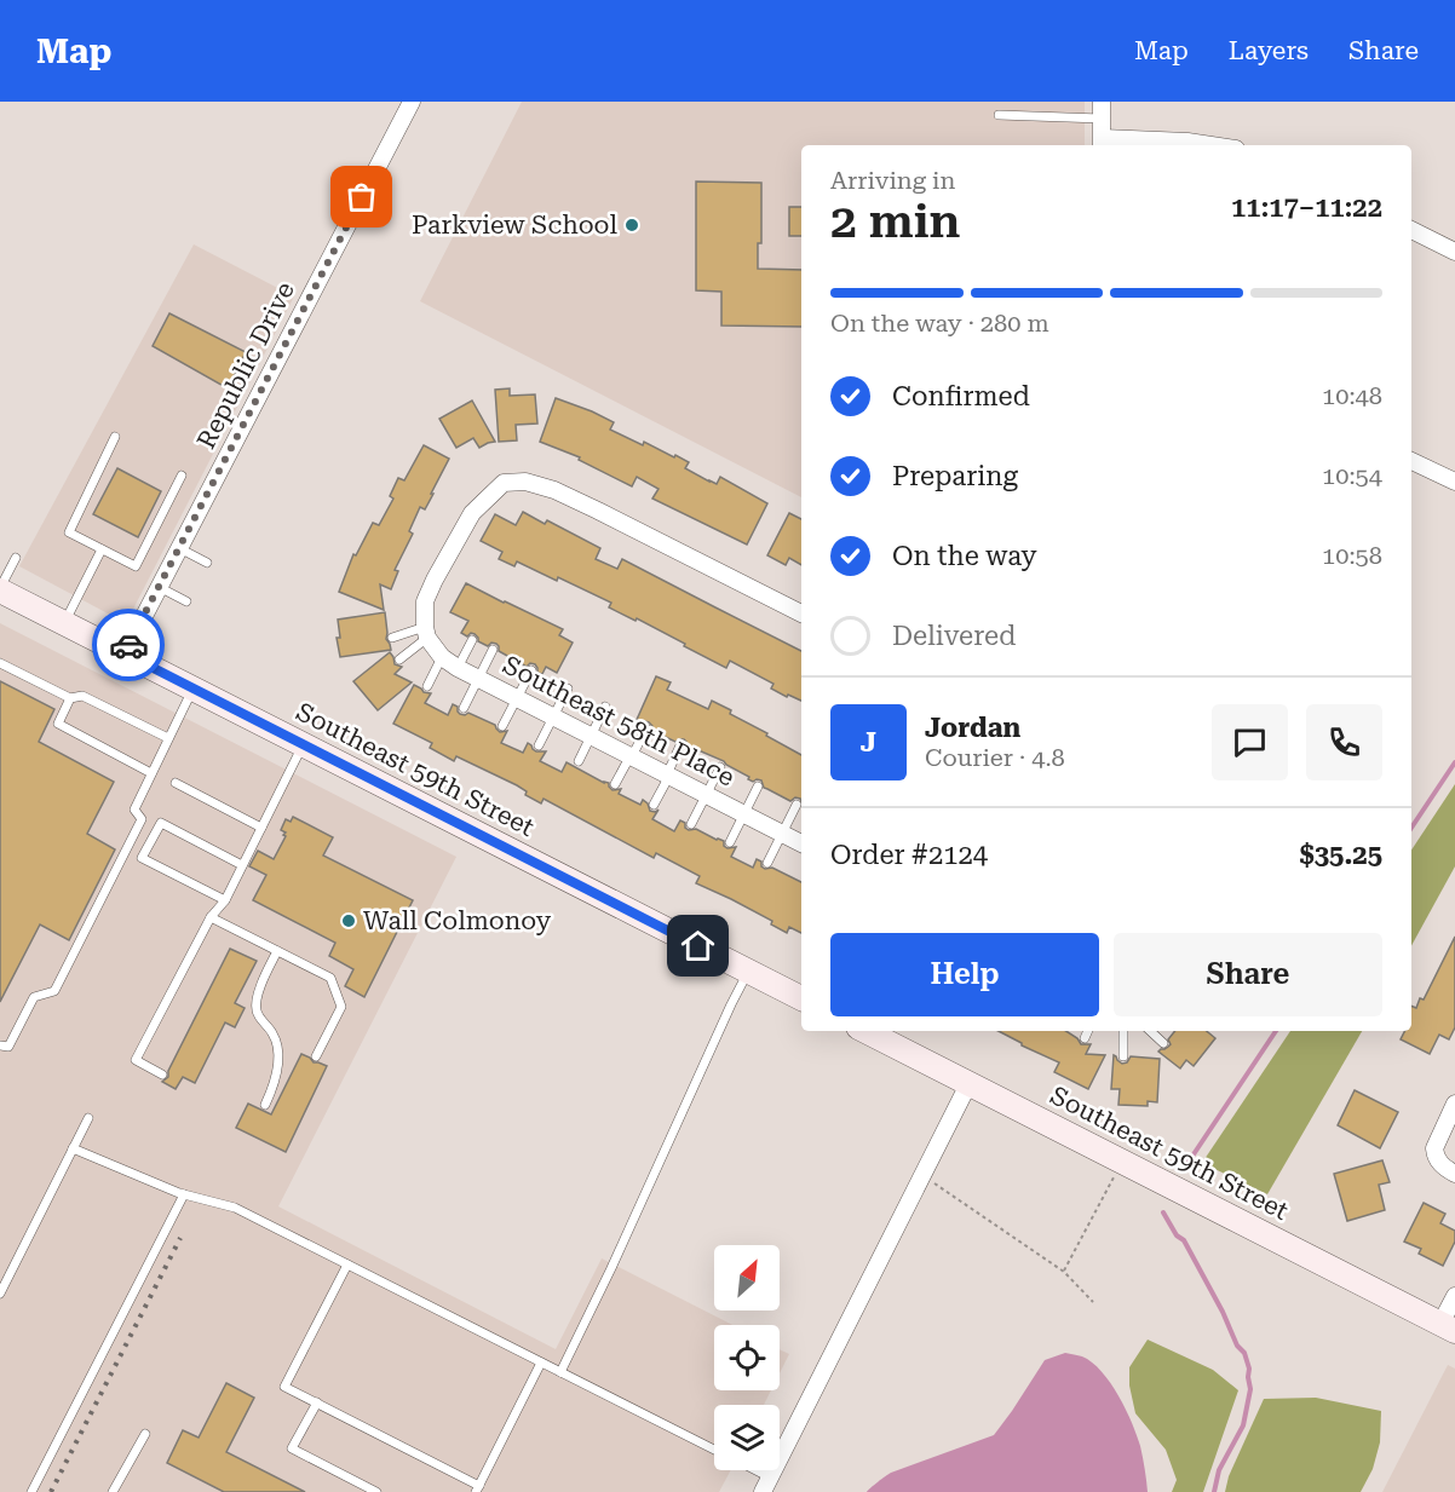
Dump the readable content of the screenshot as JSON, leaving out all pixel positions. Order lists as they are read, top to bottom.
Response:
{
  "streets": {
    "main road": ["Southeast 59th Street"],
    "street": ["Republic Drive", "Southeast 58th Place"]
  },
  "crossings": [
    ["Republic Drive", "Southeast 59th Street"]
  ],
  "places": ["Parkview School", "Wall Colmonoy"],
  "north": "top right",
  "page": {
    "header": "Map",
    "nav": ["Map", "Layers", "Share"],
    "heading": ["2 min", "Arriving in", "11:17–11:22"],
    "panel": [
      "Jordan",
      "Courier · 4.8",
      "Order #2124",
      "$35.25"
    ],
    "bar": "On the way · 280 m",
    "list": [
      ["Confirmed", "10:48"],
      ["Preparing", "10:54"],
      ["On the way", "10:58"],
      "Delivered"
    ],
    "round": "J",
    "buttons": ["Help", "Share"]
  }
}
